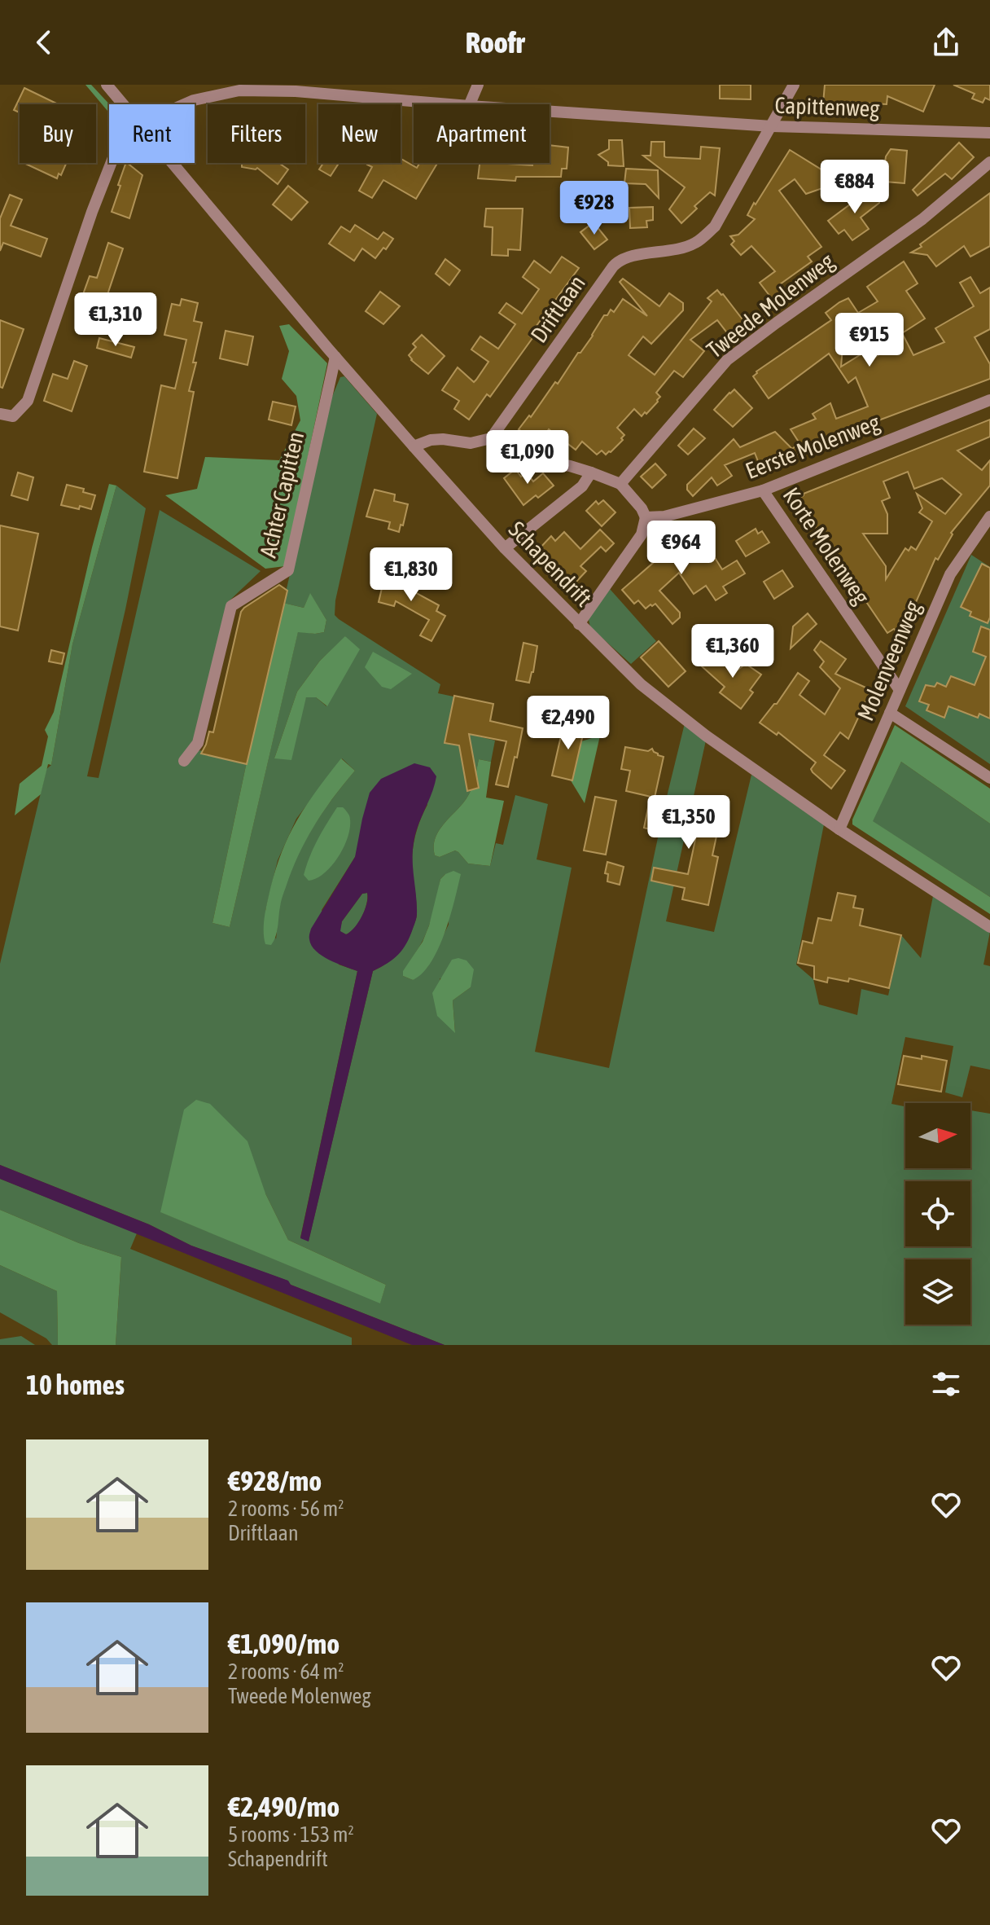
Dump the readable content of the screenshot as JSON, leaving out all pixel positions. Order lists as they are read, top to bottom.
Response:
{
  "streets": {
    "street": [
      "Capittenweg",
      "Tweede Molenweg",
      "Driftlaan",
      "Eerste Molenweg",
      "Achter Capitten",
      "Korte Molenweg",
      "Schapendrift",
      "Molenveenweg"
    ]
  },
  "crossings": [
    ["Capittenweg", "Driftlaan"],
    ["Eerste Molenweg", "Korte Molenweg"],
    ["Achter Capitten", "Schapendrift"],
    ["Korte Molenweg", "Molenveenweg"],
    ["Schapendrift", "Molenveenweg"]
  ],
  "north": "right",
  "page": {
    "header": "Roofr",
    "chip": [
      "Buy",
      "Rent",
      "Filters",
      "New",
      "Apartment"
    ],
    "price": [
      "€884",
      "€928",
      "€1,310",
      "€915",
      "€1,090",
      "€964",
      "€1,830",
      "€1,360",
      "€2,490",
      "€1,350"
    ],
    "heading": "10 homes",
    "list": [
      {
        "name": "€928/mo",
        "note": "2 rooms · 56 m² · Driftlaan"
      },
      {
        "name": "€1,090/mo",
        "note": "2 rooms · 64 m² · Tweede Molenweg"
      },
      {
        "name": "€2,490/mo",
        "note": "5 rooms · 153 m² · Schapendrift"
      }
    ]
  }
}
